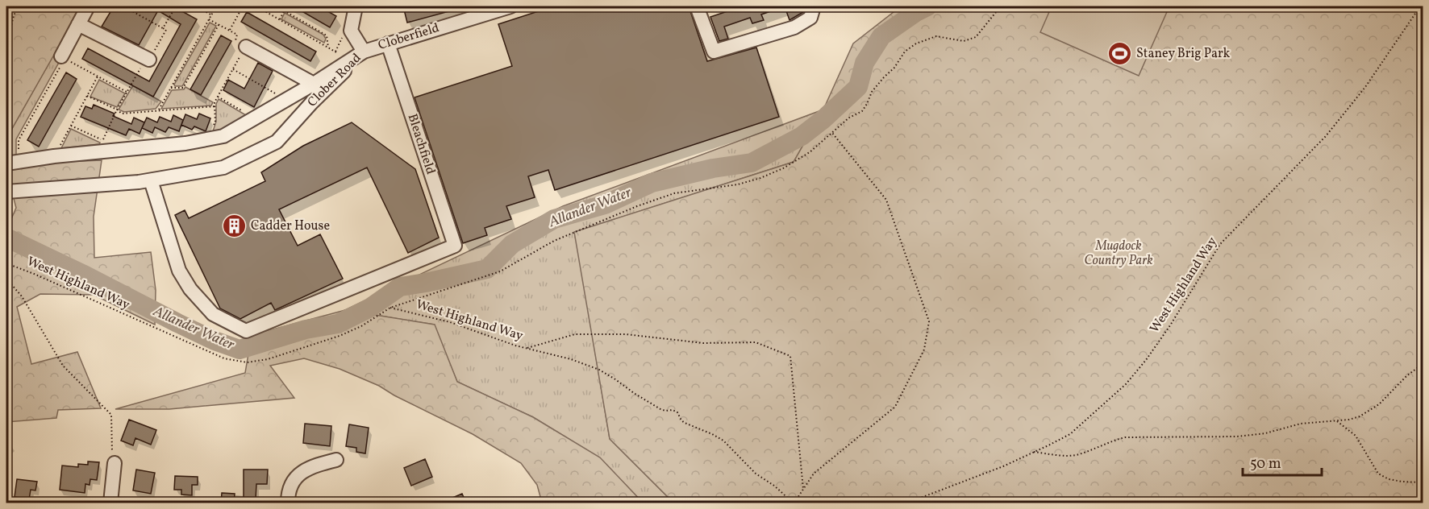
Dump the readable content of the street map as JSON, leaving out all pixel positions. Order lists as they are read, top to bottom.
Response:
{
  "streets": {
    "street": ["Cloberfield", "Clober Road", "Bleachfield"],
    "path": ["West Highland Way"]
  },
  "crossings": [
    ["Cloberfield", "Clober Road"],
    ["Cloberfield", "Bleachfield"],
    ["Clober Road", "Bleachfield"]
  ],
  "water": ["Allander Water"],
  "parks": ["Mugdock Country Park"],
  "places": {
    "sports": ["Staney Brig Park"],
    "building": ["Cadder House"]
  },
  "scale_bar": "50 m"
}
